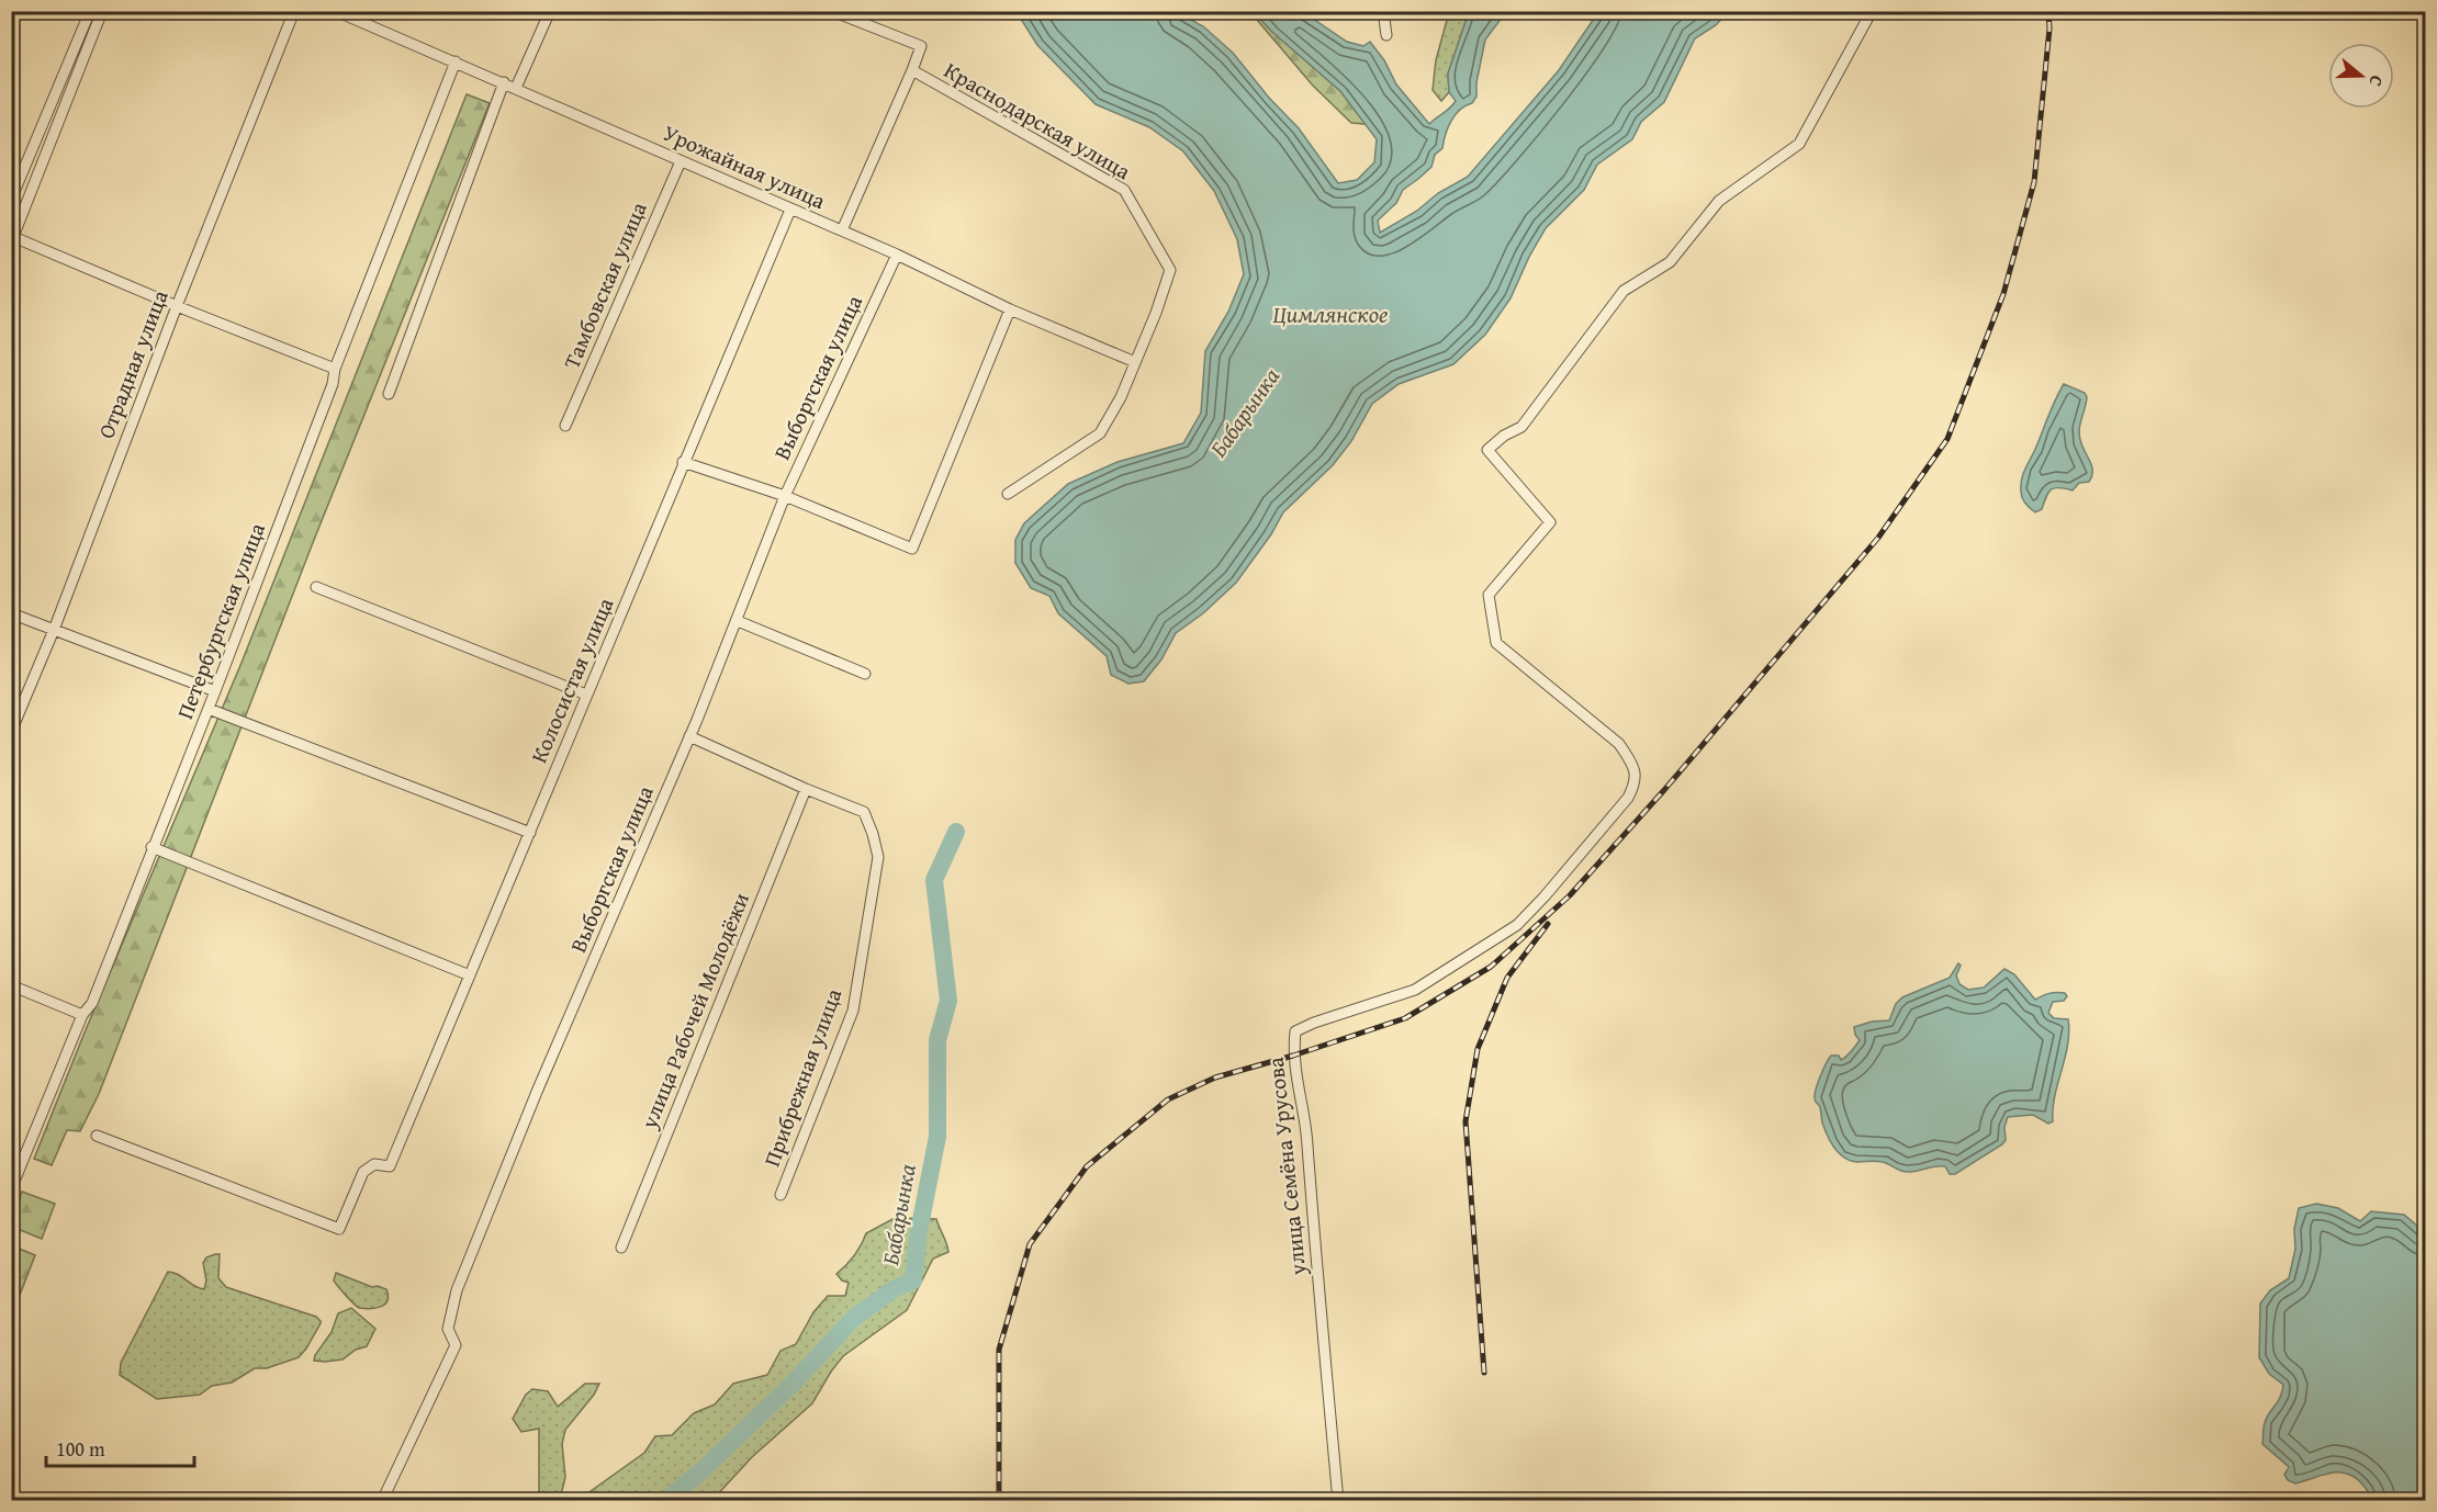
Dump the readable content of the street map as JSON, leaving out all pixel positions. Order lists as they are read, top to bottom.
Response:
{
  "streets": {
    "street": [
      "Краснодарская улица",
      "Урожайная улица",
      "Тамбовская улица",
      "Отрадная улица",
      "Выборгская улица",
      "Петербургская улица",
      "Колосистая улица",
      "улица Рабочей Молодёжи",
      "Прибрежная улица",
      "улица Семёна Урусова"
    ]
  },
  "crossings": [
    ["Краснодарская улица", "Урожайная улица"],
    ["Урожайная улица", "Тамбовская улица"],
    ["Урожайная улица", "Выборгская улица"],
    ["Урожайная улица", "Петербургская улица"],
    ["Урожайная улица", "Колосистая улица"],
    ["Выборгская улица", "Прибрежная улица"],
    ["улица Рабочей Молодёжи", "Прибрежная улица"]
  ],
  "water": ["Цимлянское", "Бабарынка"],
  "scale_bar": "100 m",
  "north": "right"
}
